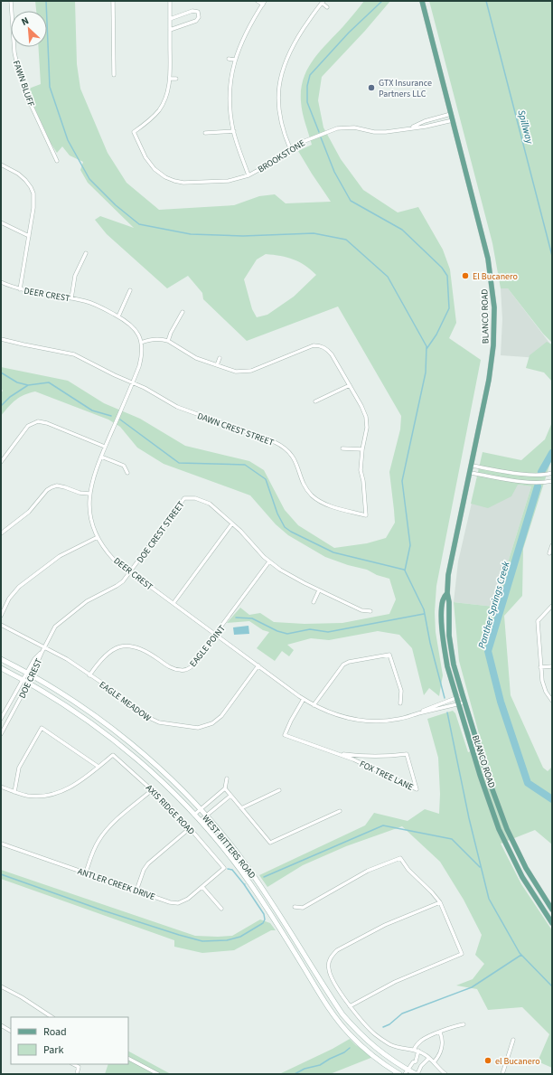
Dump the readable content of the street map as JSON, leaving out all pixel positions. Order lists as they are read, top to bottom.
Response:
{
  "streets": {
    "main road": ["BLANCO ROAD", "WEST BITTERS ROAD"],
    "street": [
      "FAWN BLUFF",
      "BROOKSTONE",
      "DEER CREST",
      "DAWN CREST STREET",
      "DOE CREST STREET",
      "EAGLE POINT",
      "DOE CREST",
      "EAGLE MEADOW",
      "FOX TREE LANE",
      "AXIS RIDGE ROAD",
      "ANTLER CREEK DRIVE"
    ]
  },
  "crossings": [
    ["BROOKSTONE", "BLANCO ROAD"],
    ["DEER CREST", "BLANCO ROAD"],
    ["DEER CREST", "DAWN CREST STREET"],
    ["DEER CREST", "DOE CREST STREET"],
    ["DEER CREST", "EAGLE POINT"],
    ["DEER CREST", "EAGLE MEADOW"],
    ["DEER CREST", "FOX TREE LANE"],
    ["DOE CREST STREET", "EAGLE POINT"],
    ["DOE CREST STREET", "DOE CREST"],
    ["DOE CREST STREET", "EAGLE MEADOW"],
    ["EAGLE POINT", "EAGLE MEADOW"],
    ["DOE CREST", "WEST BITTERS ROAD"],
    ["AXIS RIDGE ROAD", "ANTLER CREEK DRIVE"]
  ],
  "water": ["Spillway", "Panther Springs Creek"],
  "places": ["GTX Insurance Partners LLC", "El Bucanero", "el Bucanero"],
  "legend": ["Road", "Park"],
  "north": "top left"
}
